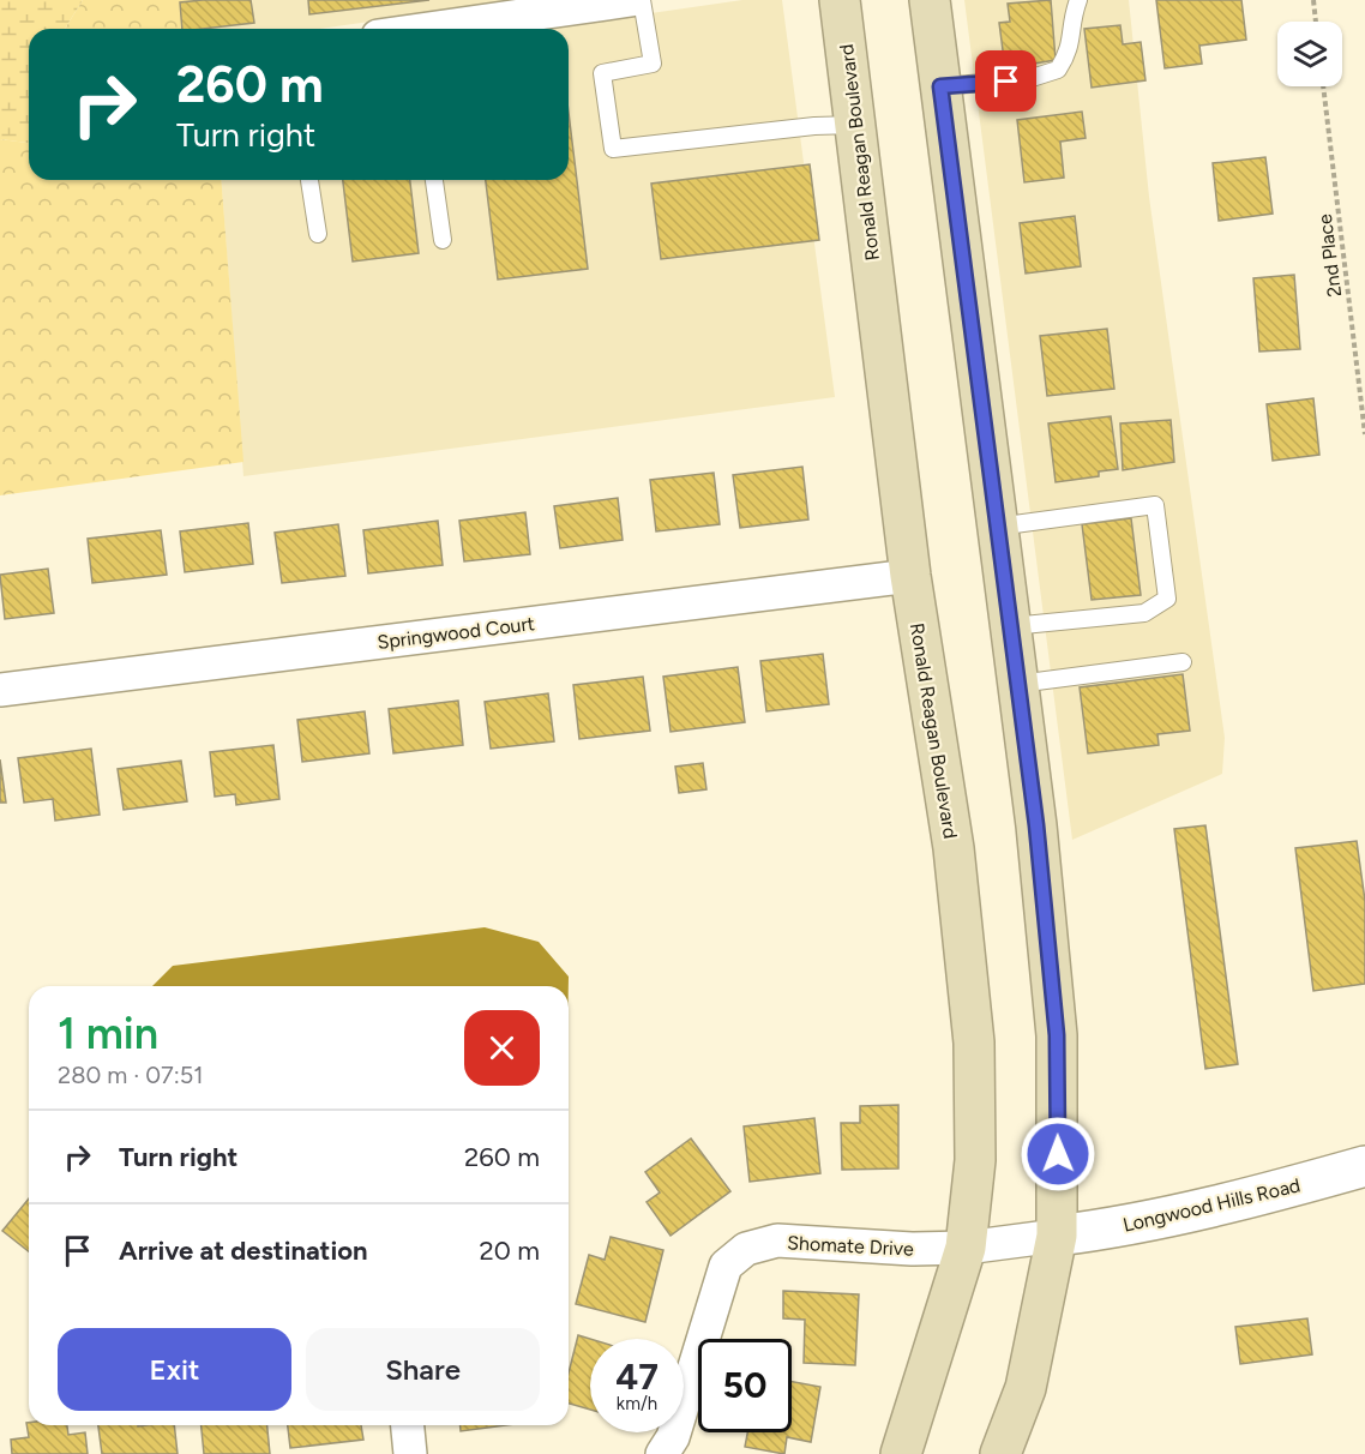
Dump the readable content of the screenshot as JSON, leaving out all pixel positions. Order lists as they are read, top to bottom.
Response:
{
  "streets": {
    "main road": ["Ronald Reagan Boulevard"],
    "street": ["Springwood Court", "Longwood Hills Road", "Shomate Drive"],
    "path": ["2nd Place"]
  },
  "crossings": [
    ["Ronald Reagan Boulevard", "Springwood Court"],
    ["Ronald Reagan Boulevard", "Shomate Drive"],
    ["Longwood Hills Road", "Shomate Drive"]
  ],
  "page": {
    "turn": ["260 m", "Turn right"],
    "heading": ["1 min", "280 m · 07:51"],
    "list": [
      {
        "name": "Turn right",
        "value": "260 m"
      },
      {
        "name": "Arrive at destination",
        "value": "20 m"
      }
    ],
    "buttons": ["Exit", "Share"],
    "speed": "47 km/h",
    "limit": "50"
  }
}
